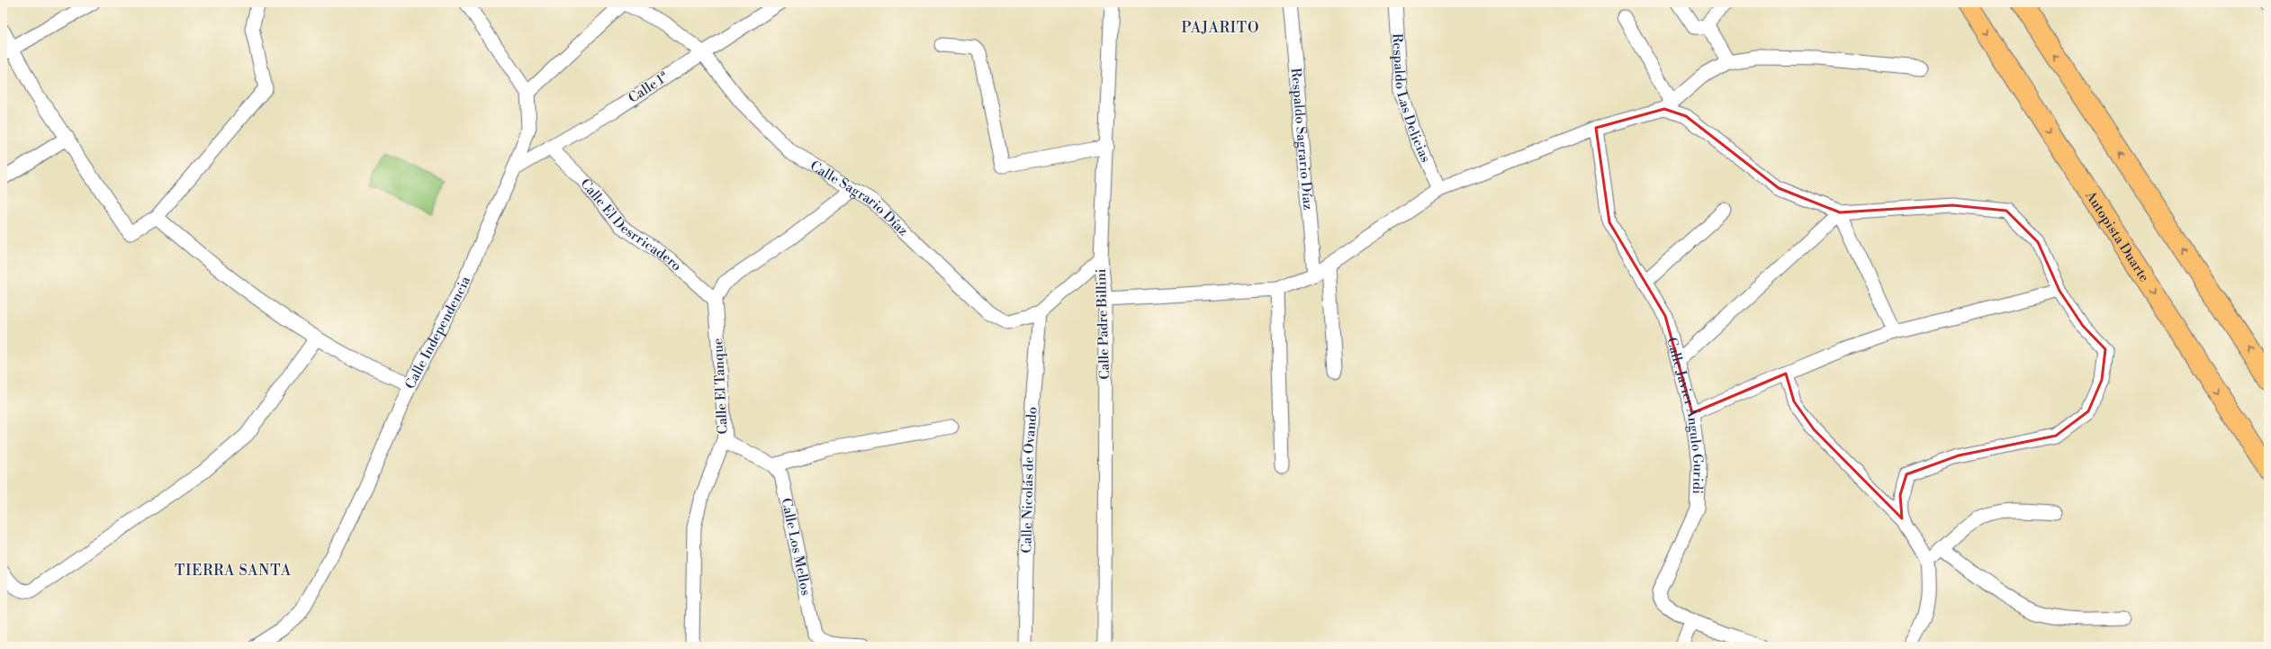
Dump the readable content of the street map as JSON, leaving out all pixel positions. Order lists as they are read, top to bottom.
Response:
{
  "streets": {
    "highway": ["Autopista Duarte"],
    "street": [
      "Calle 1ª",
      "Respaldo Las Delicias",
      "Respaldo Sagrario Díaz",
      "Calle Sagrario Díaz",
      "Calle El Desrricadero",
      "Calle Padre Billini",
      "Calle Independencia",
      "Calle El Tanque",
      "Calle Javier Ángulo Guridi",
      "Calle Nicolás de Ovando",
      "Calle Los Mellos"
    ]
  },
  "crossings": [
    ["Calle 1ª", "Calle Sagrario Díaz"],
    ["Calle 1ª", "Calle El Desrricadero"],
    ["Calle 1ª", "Calle Independencia"],
    ["Calle Sagrario Díaz", "Calle Padre Billini"],
    ["Calle Sagrario Díaz", "Calle Nicolás de Ovando"],
    ["Calle El Desrricadero", "Calle El Tanque"]
  ],
  "districts": ["PAJARITO", "TIERRA SANTA"]
}
